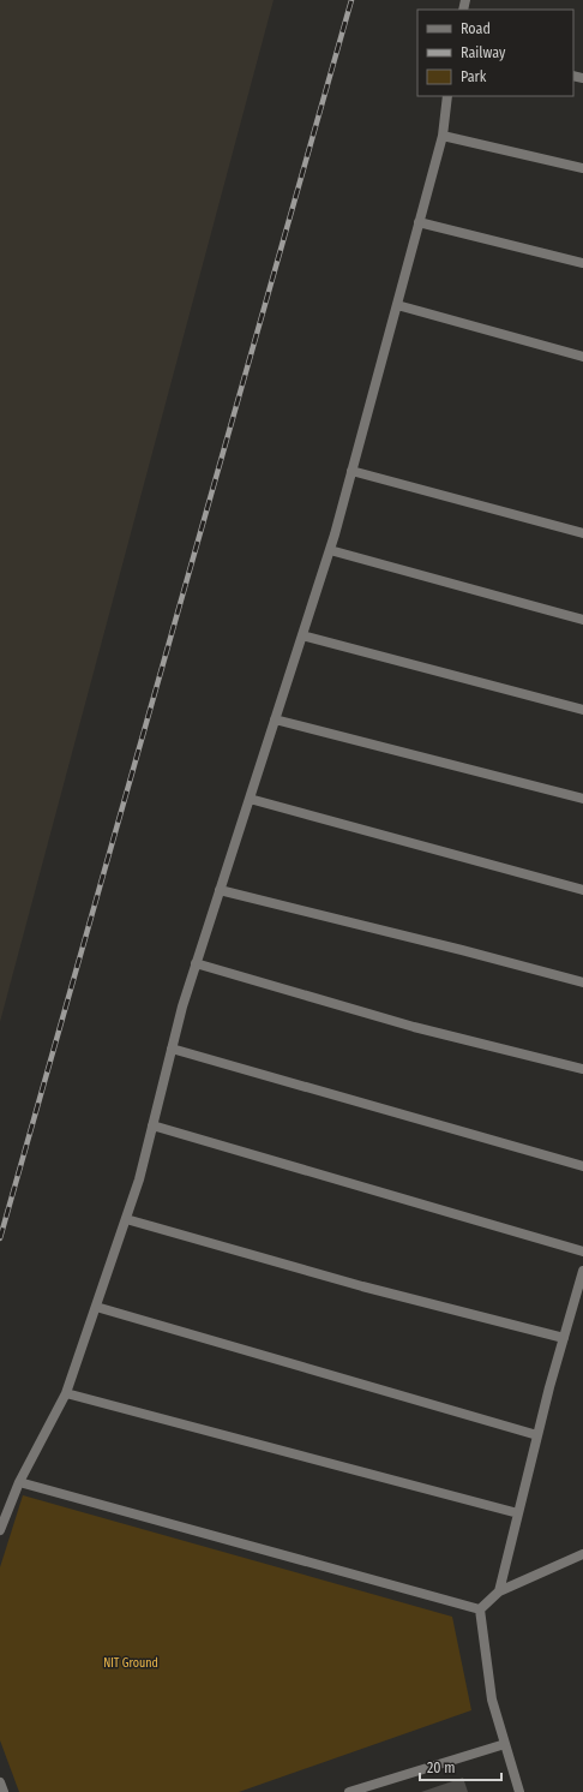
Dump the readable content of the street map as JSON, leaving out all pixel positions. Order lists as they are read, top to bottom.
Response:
{
  "parks": ["NIT Ground"],
  "legend": ["Road", "Railway", "Park"],
  "scale_bar": "20 m"
}
